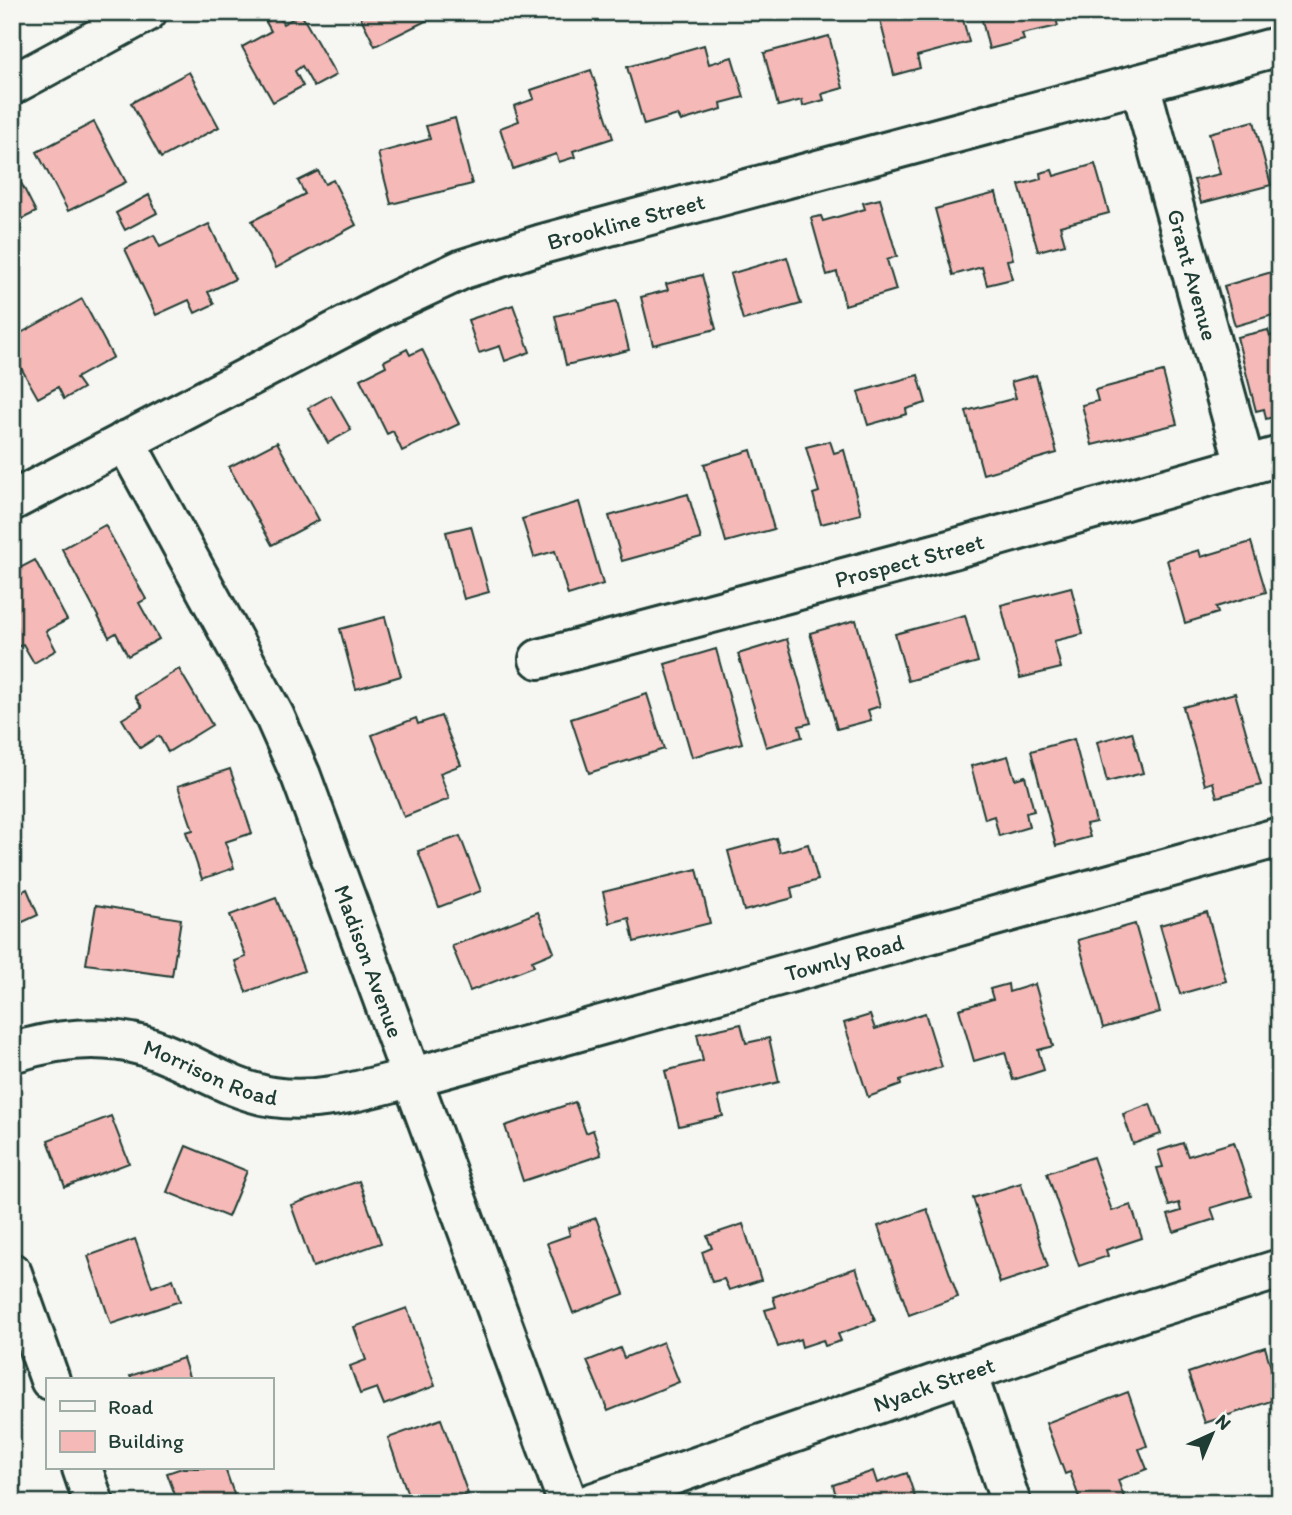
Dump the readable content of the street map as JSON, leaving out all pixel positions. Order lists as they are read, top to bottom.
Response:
{
  "streets": {
    "street": [
      "Brookline Street",
      "Grant Avenue",
      "Prospect Street",
      "Townly Road",
      "Madison Avenue",
      "Morrison Road",
      "Nyack Street"
    ]
  },
  "crossings": [
    ["Brookline Street", "Grant Avenue"],
    ["Brookline Street", "Madison Avenue"],
    ["Grant Avenue", "Prospect Street"],
    ["Townly Road", "Madison Avenue"],
    ["Townly Road", "Morrison Road"],
    ["Madison Avenue", "Morrison Road"]
  ],
  "legend": ["Road", "Building"],
  "north": "top right"
}
